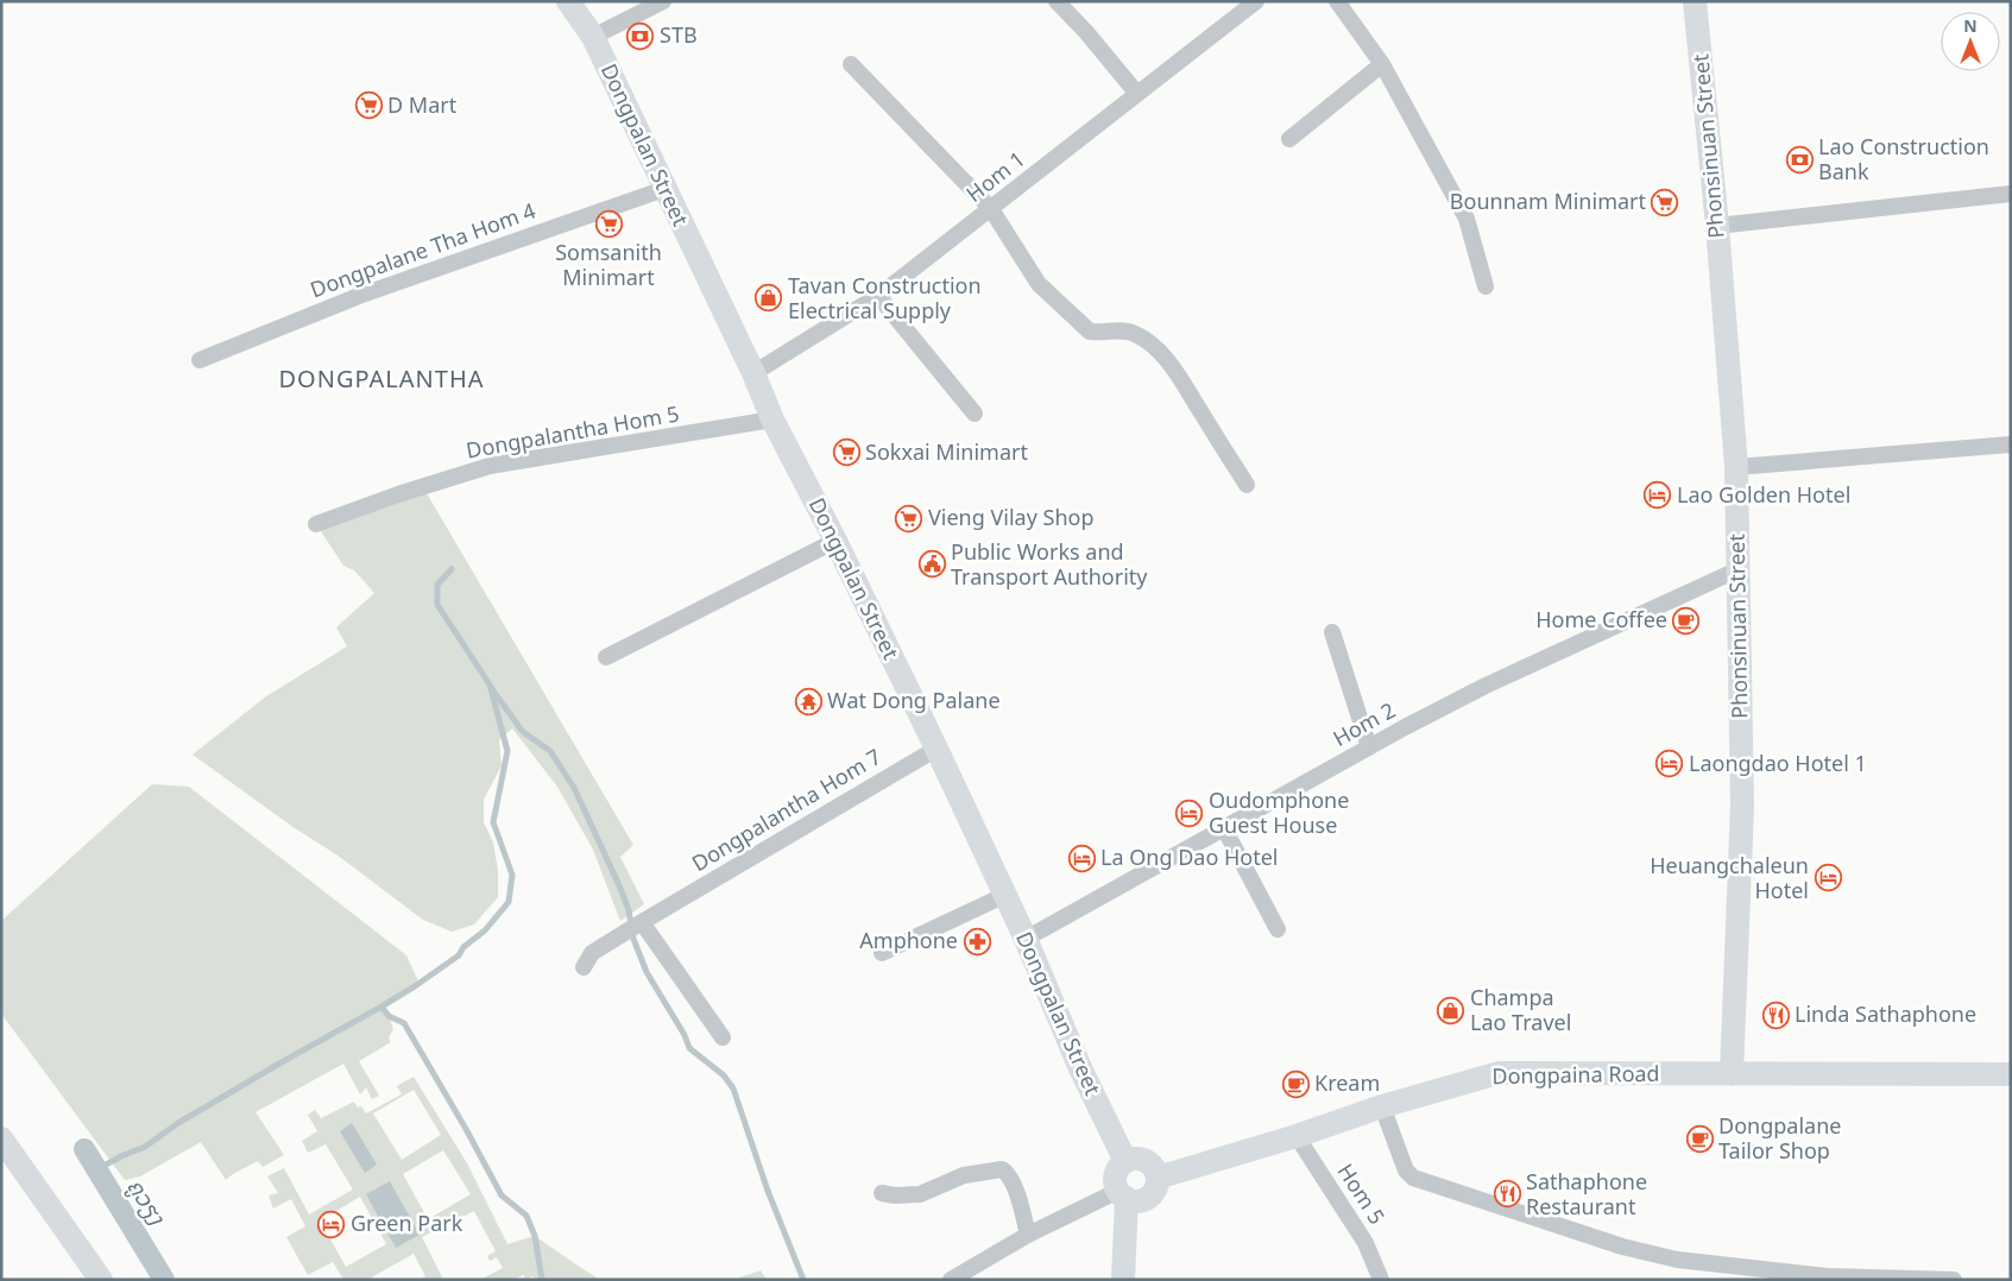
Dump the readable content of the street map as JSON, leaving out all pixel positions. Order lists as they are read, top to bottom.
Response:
{
  "streets": {
    "street": [
      "Dongpalan Street",
      "Phonsinuan Street",
      "Hom 1",
      "Dongpalane Tha Hom 4",
      "Dongpalantha Hom 5",
      "Hom 2",
      "Dongpalantha Hom 7",
      "Dongpaina Road",
      "Hom 5"
    ]
  },
  "crossings": [
    ["Dongpalan Street", "Hom 1"],
    ["Dongpalan Street", "Dongpalane Tha Hom 4"],
    ["Dongpalan Street", "Dongpalantha Hom 5"],
    ["Dongpalan Street", "Hom 2"],
    ["Dongpalan Street", "Dongpalantha Hom 7"],
    ["Dongpalan Street", "Dongpaina Road"],
    ["Phonsinuan Street", "Hom 2"],
    ["Phonsinuan Street", "Dongpaina Road"],
    ["Dongpaina Road", "Hom 5"]
  ],
  "districts": ["DONGPALANTHA"],
  "water": ["ຄູວຽງ"],
  "places": {
    "bank": ["STB", "Lao Construction Bank"],
    "supermarket": [
      "D Mart",
      "Bounnam Minimart",
      "Somsanith Minimart",
      "Sokxai Minimart",
      "Vieng Vilay Shop"
    ],
    "shop": ["Tavan Construction Electrical Supply", "Champa Lao Travel"],
    "hotel": [
      "Lao Golden Hotel",
      "Laongdao Hotel 1",
      "Oudomphone Guest House",
      "La Ong Dao Hotel",
      "Heuangchaleun Hotel",
      "Green Park"
    ],
    "public building": ["Public Works and Transport Authority"],
    "cafe": ["Home Coffee", "Kream", "Dongpalane Tailor Shop"],
    "temple": ["Wat Dong Palane"],
    "pharmacy": ["Amphone"],
    "restaurant": ["Linda Sathaphone", "Sathaphone Restaurant"]
  },
  "north": "top"
}
